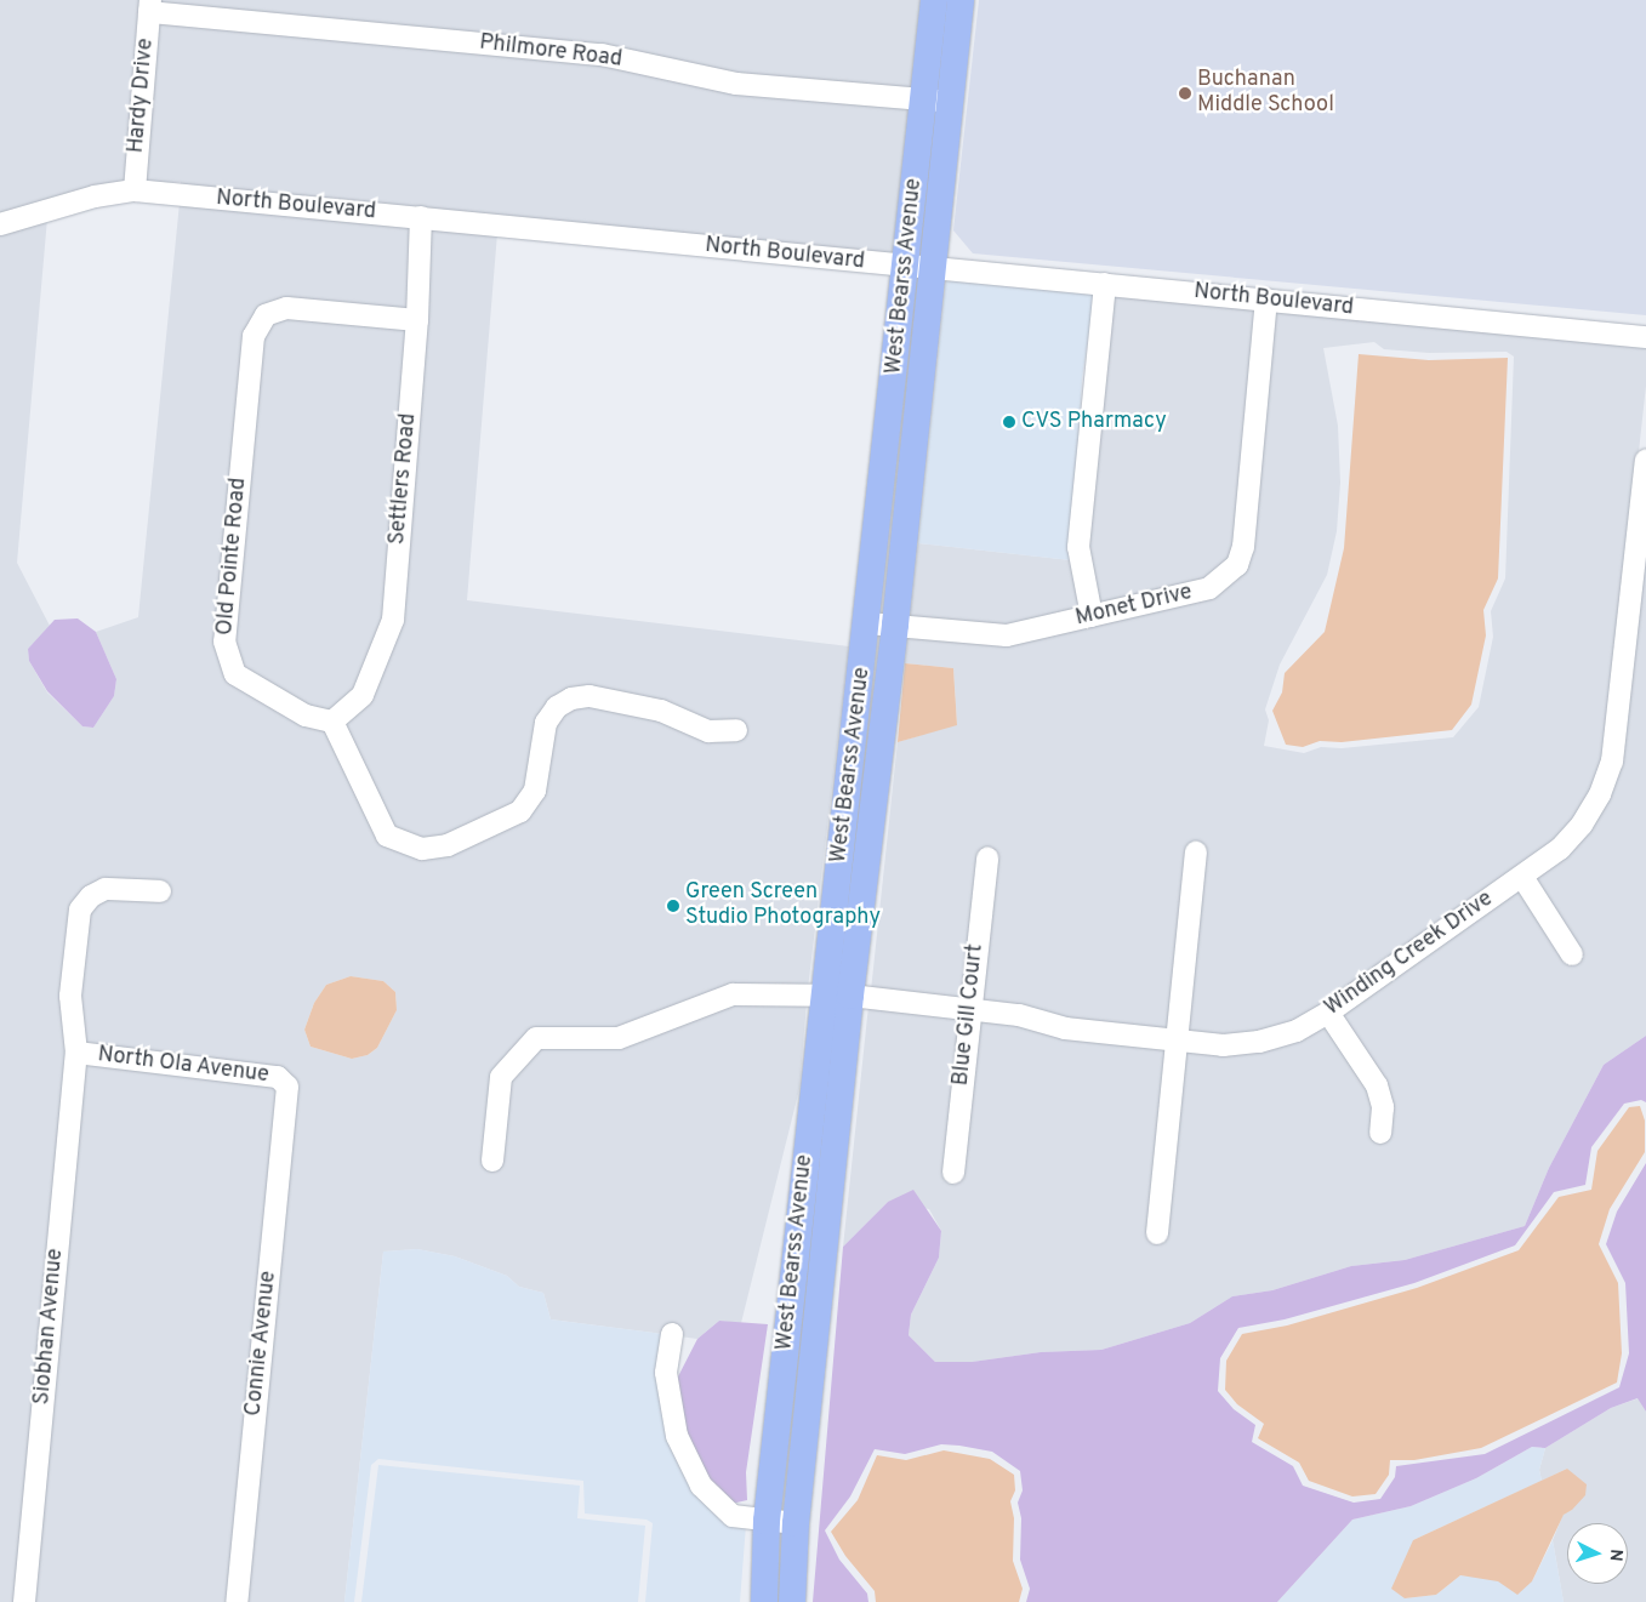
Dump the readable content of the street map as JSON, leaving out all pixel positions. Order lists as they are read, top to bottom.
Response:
{
  "streets": {
    "main road": ["West Bearss Avenue"],
    "street": [
      "Philmore Road",
      "Hardy Drive",
      "North Boulevard",
      "Settlers Road",
      "Old Pointe Road",
      "Monet Drive",
      "Winding Creek Drive",
      "Blue Gill Court",
      "North Ola Avenue",
      "Siobhan Avenue",
      "Connie Avenue"
    ]
  },
  "crossings": [
    ["Philmore Road", "Hardy Drive"],
    ["Philmore Road", "West Bearss Avenue"],
    ["Hardy Drive", "North Boulevard"],
    ["North Boulevard", "West Bearss Avenue"],
    ["North Boulevard", "Settlers Road"],
    ["North Boulevard", "Monet Drive"],
    ["West Bearss Avenue", "Monet Drive"],
    ["West Bearss Avenue", "Winding Creek Drive"],
    ["Settlers Road", "Old Pointe Road"],
    ["Winding Creek Drive", "Blue Gill Court"],
    ["North Ola Avenue", "Siobhan Avenue"],
    ["North Ola Avenue", "Connie Avenue"]
  ],
  "places": ["Buchanan Middle School", "CVS Pharmacy", "Green Screen Studio Photography"],
  "north": "right"
}
